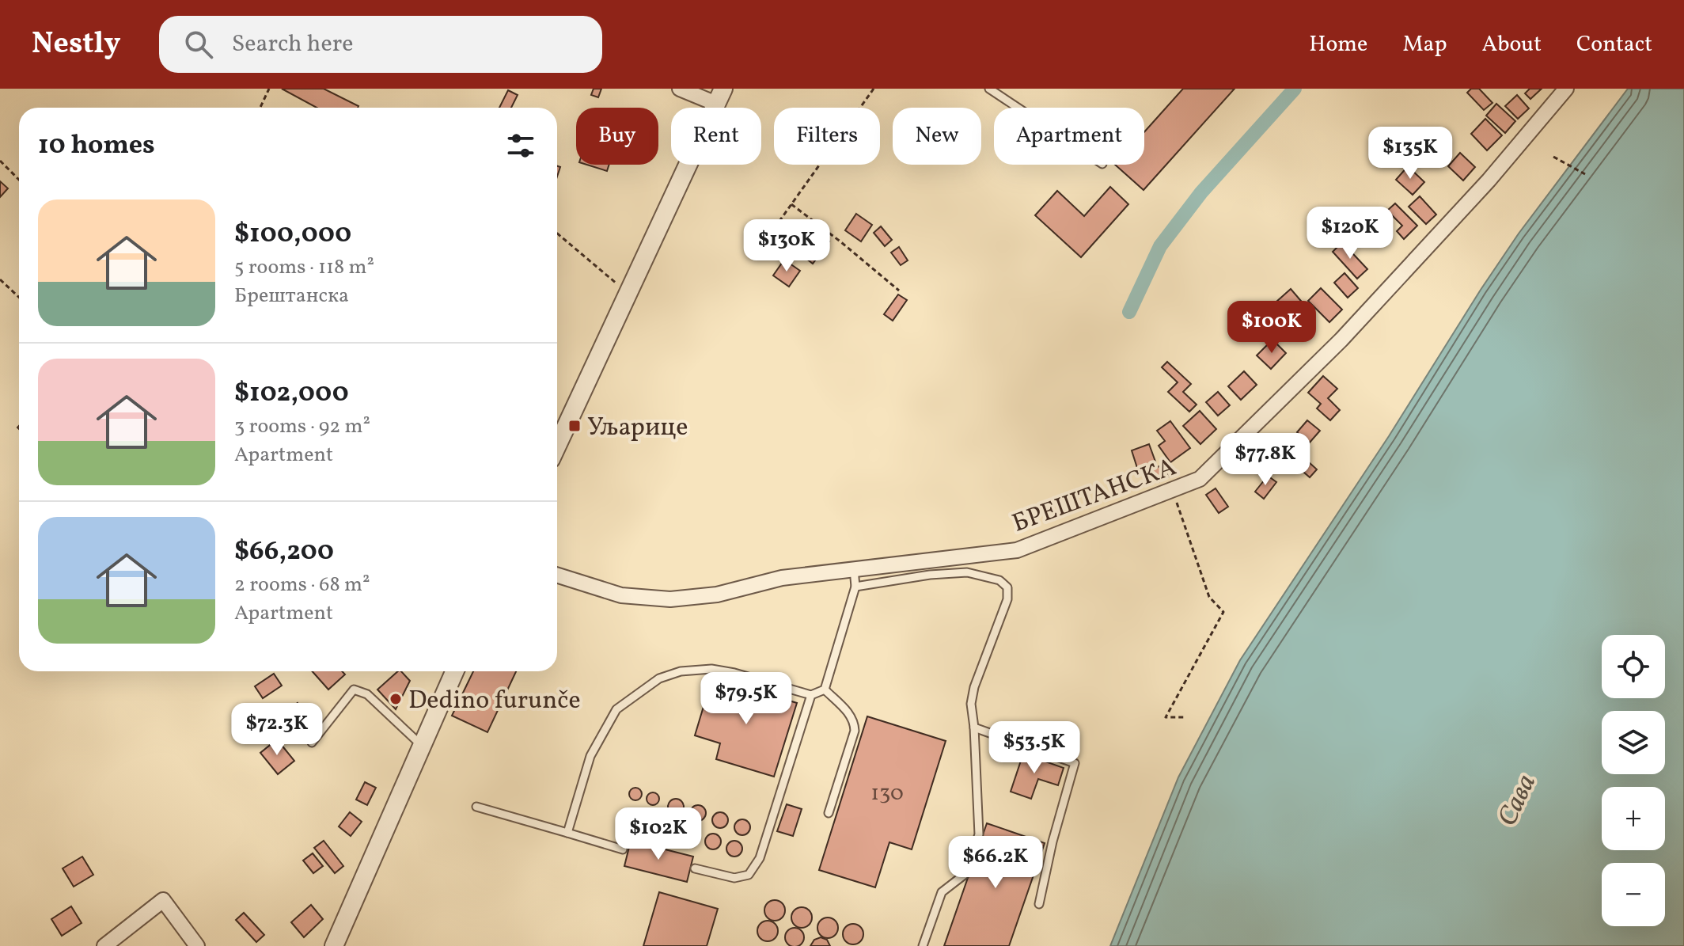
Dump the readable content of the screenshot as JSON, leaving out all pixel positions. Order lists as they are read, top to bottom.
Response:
{
  "streets": {
    "street": ["БРЕШТАНСКА"]
  },
  "water": ["Сава"],
  "places": {
    "transit": ["Уљарице"],
    "other": ["Dedino furunče"]
  },
  "house_numbers": ["130"],
  "page": {
    "header": "Nestly",
    "search": "Search here",
    "nav": [
      "Home",
      "Map",
      "About",
      "Contact"
    ],
    "chip": [
      "Buy",
      "Rent",
      "Filters",
      "New",
      "Apartment"
    ],
    "heading": "10 homes",
    "price": [
      "$135K",
      "$120K",
      "$130K",
      "$100K",
      "$77.8K",
      "$79.5K",
      "$72.3K",
      "$53.5K",
      "$102K",
      "$66.2K"
    ],
    "list": [
      {
        "name": "$100,000",
        "note": "5 rooms · 118 m² · Брештанска"
      },
      {
        "name": "$102,000",
        "note": "3 rooms · 92 m² · Apartment"
      },
      {
        "name": "$66,200",
        "note": "2 rooms · 68 m² · Apartment"
      }
    ],
    "map_buttons": ["+", "−"]
  }
}
